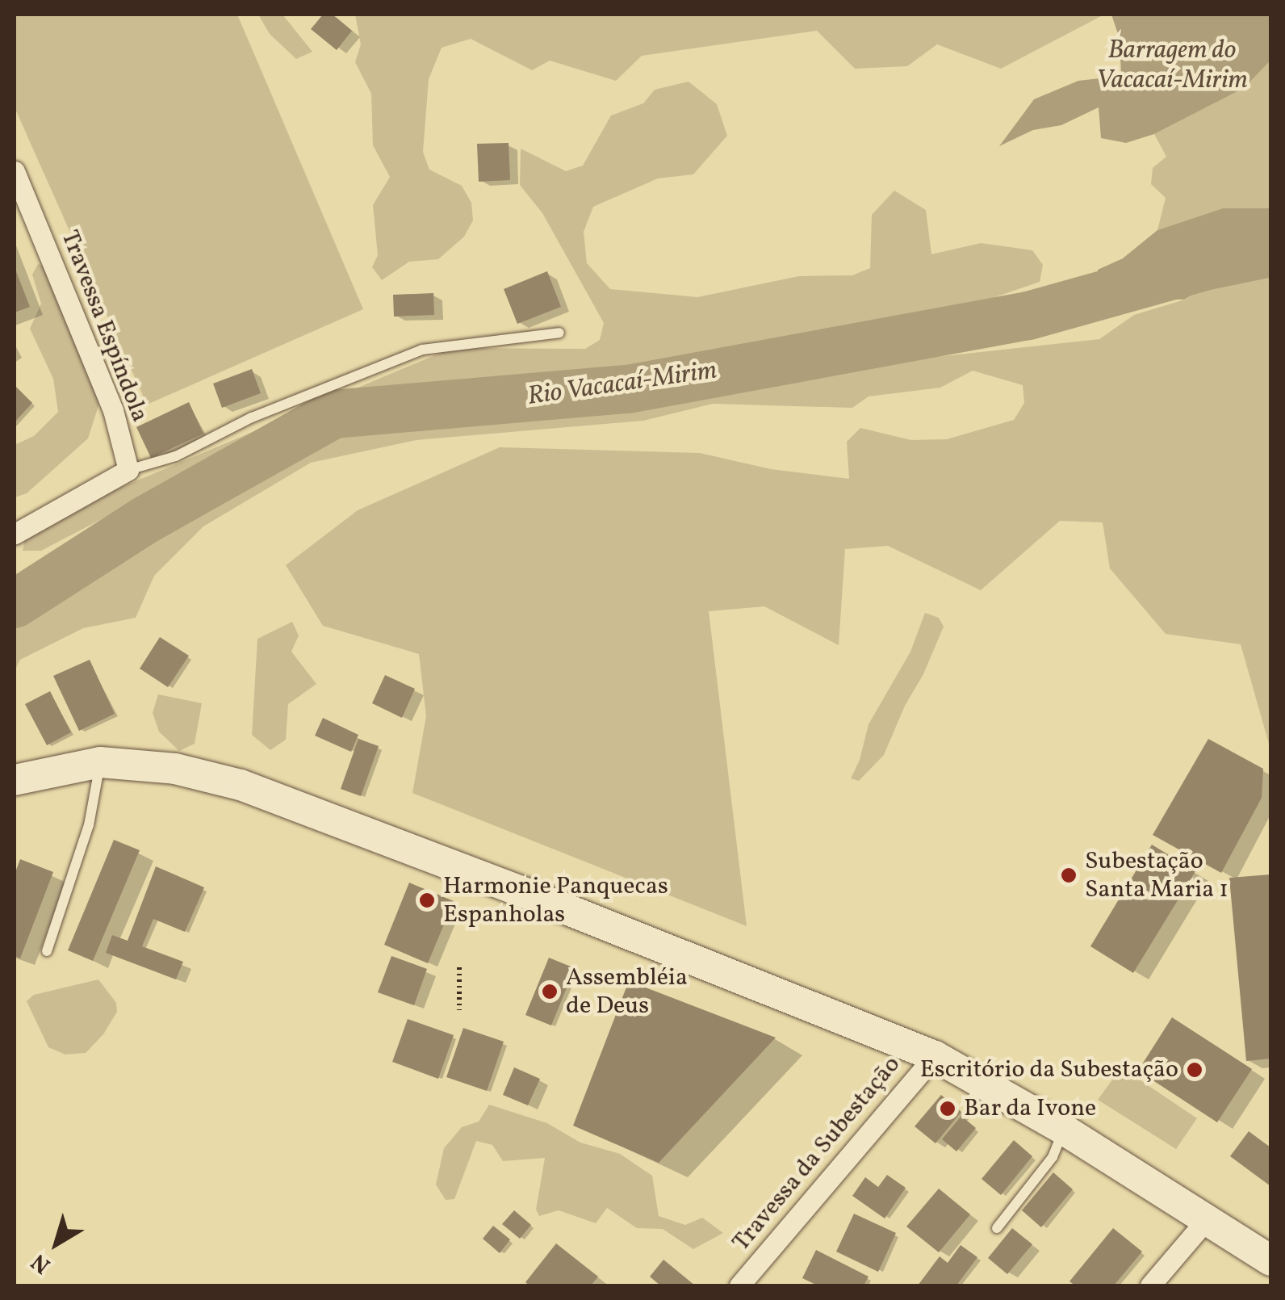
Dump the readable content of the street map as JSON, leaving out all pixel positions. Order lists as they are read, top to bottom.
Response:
{
  "streets": {
    "street": ["Travessa Espíndola", "Travessa da Subestação"]
  },
  "water": ["Barragem do Vacacaí-Mirim", "Rio Vacacaí-Mirim"],
  "places": [
    "Subestação Santa Maria 1",
    "Harmonie Panquecas Espanholas",
    "Assembléia de Deus",
    "Escritório da Subestação",
    "Bar da Ivone"
  ],
  "north": "bottom left"
}
